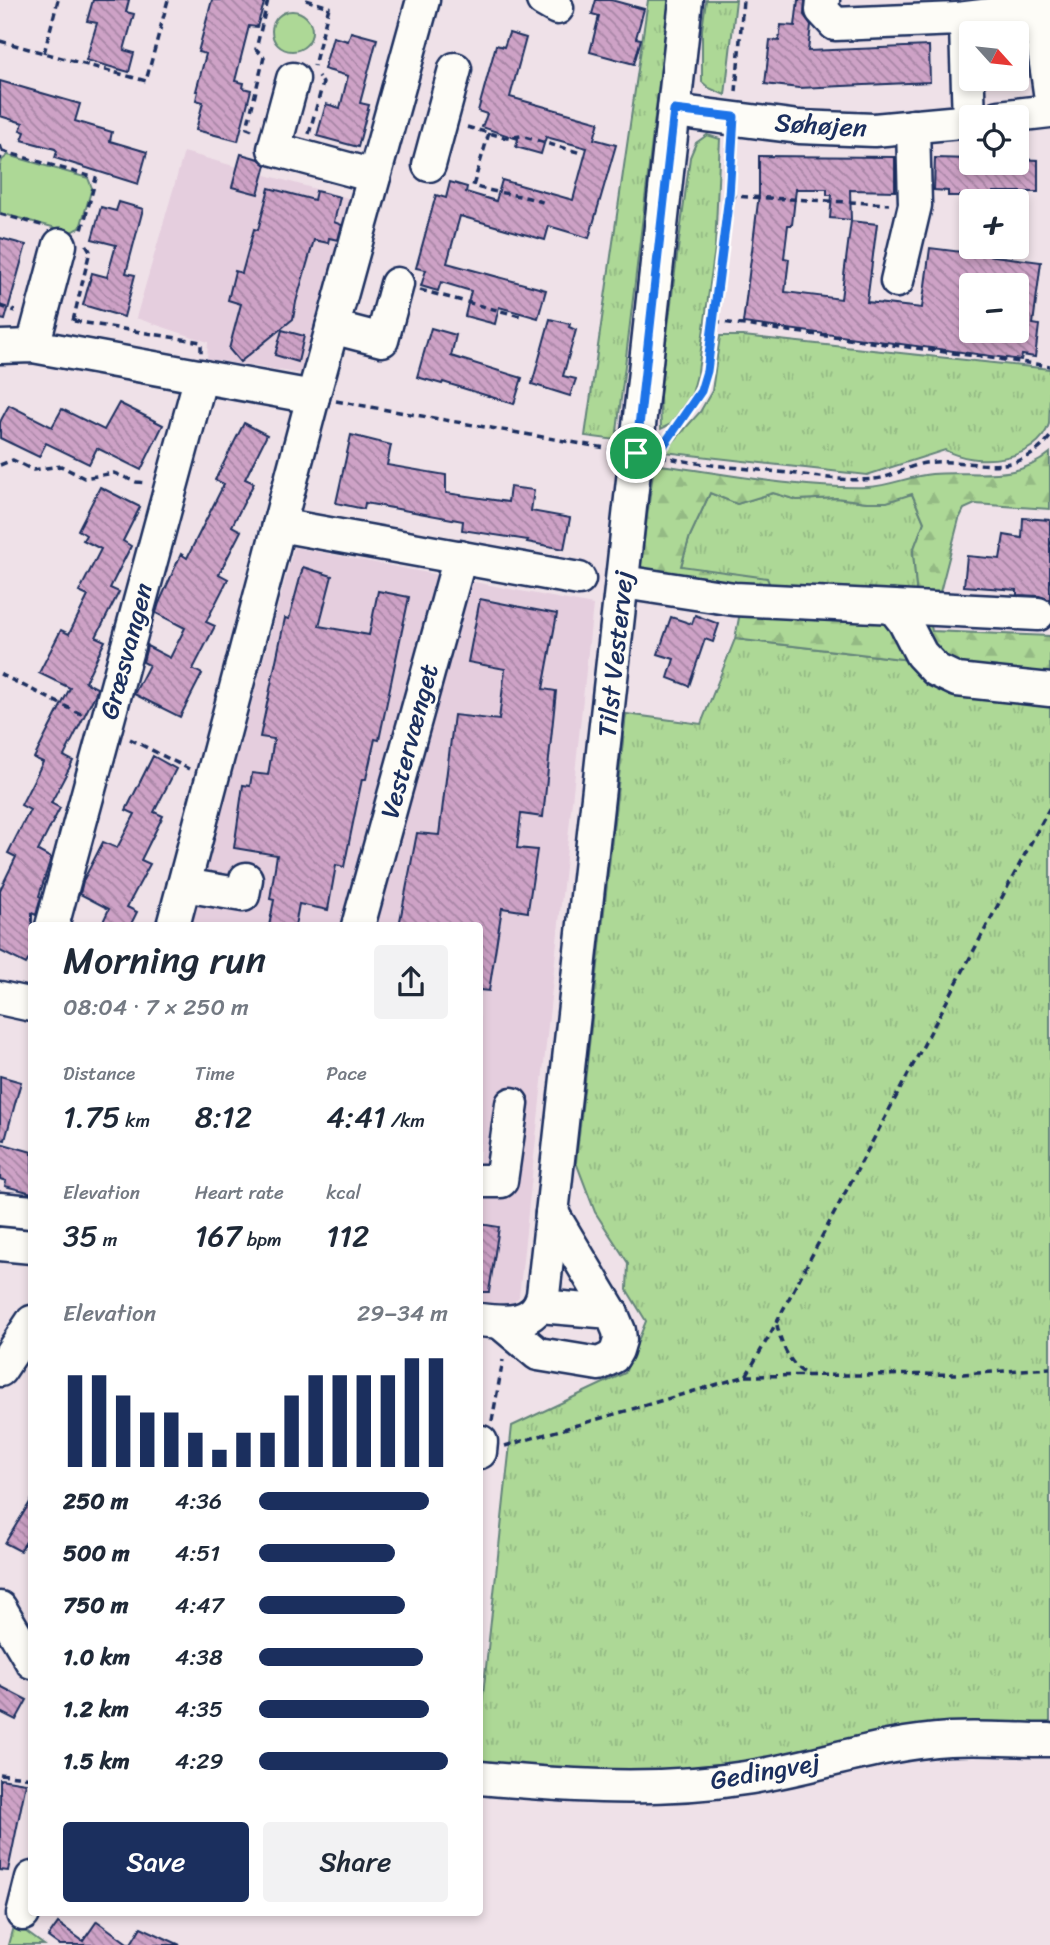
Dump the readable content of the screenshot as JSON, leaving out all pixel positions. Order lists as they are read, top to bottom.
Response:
{
  "streets": {
    "street": [
      "Søhøjen",
      "Græsvangen",
      "Tilst Vestervej",
      "Vestervænget",
      "Gedingvej"
    ]
  },
  "crossings": [
    ["Søhøjen", "Tilst Vestervej"]
  ],
  "north": "bottom right",
  "page": {
    "map_buttons": ["+", "−"],
    "heading": ["Morning run", "08:04 · 7 × 250 m"],
    "stats": [
      ["Distance", "1.75 km"],
      ["Time", "8:12"],
      ["Pace", "4:41 /km"],
      ["Elevation", "35 m"],
      ["Heart rate", "167 bpm"],
      ["kcal", "112"]
    ],
    "chart": ["Elevation", "29–34 m"],
    "list": [
      {
        "name": "250 m",
        "note": "4:36"
      },
      {
        "name": "500 m",
        "note": "4:51"
      },
      {
        "name": "750 m",
        "note": "4:47"
      },
      {
        "name": "1.0 km",
        "note": "4:38"
      },
      {
        "name": "1.2 km",
        "note": "4:35"
      },
      {
        "name": "1.5 km",
        "note": "4:29"
      }
    ],
    "buttons": ["Save", "Share"]
  }
}
